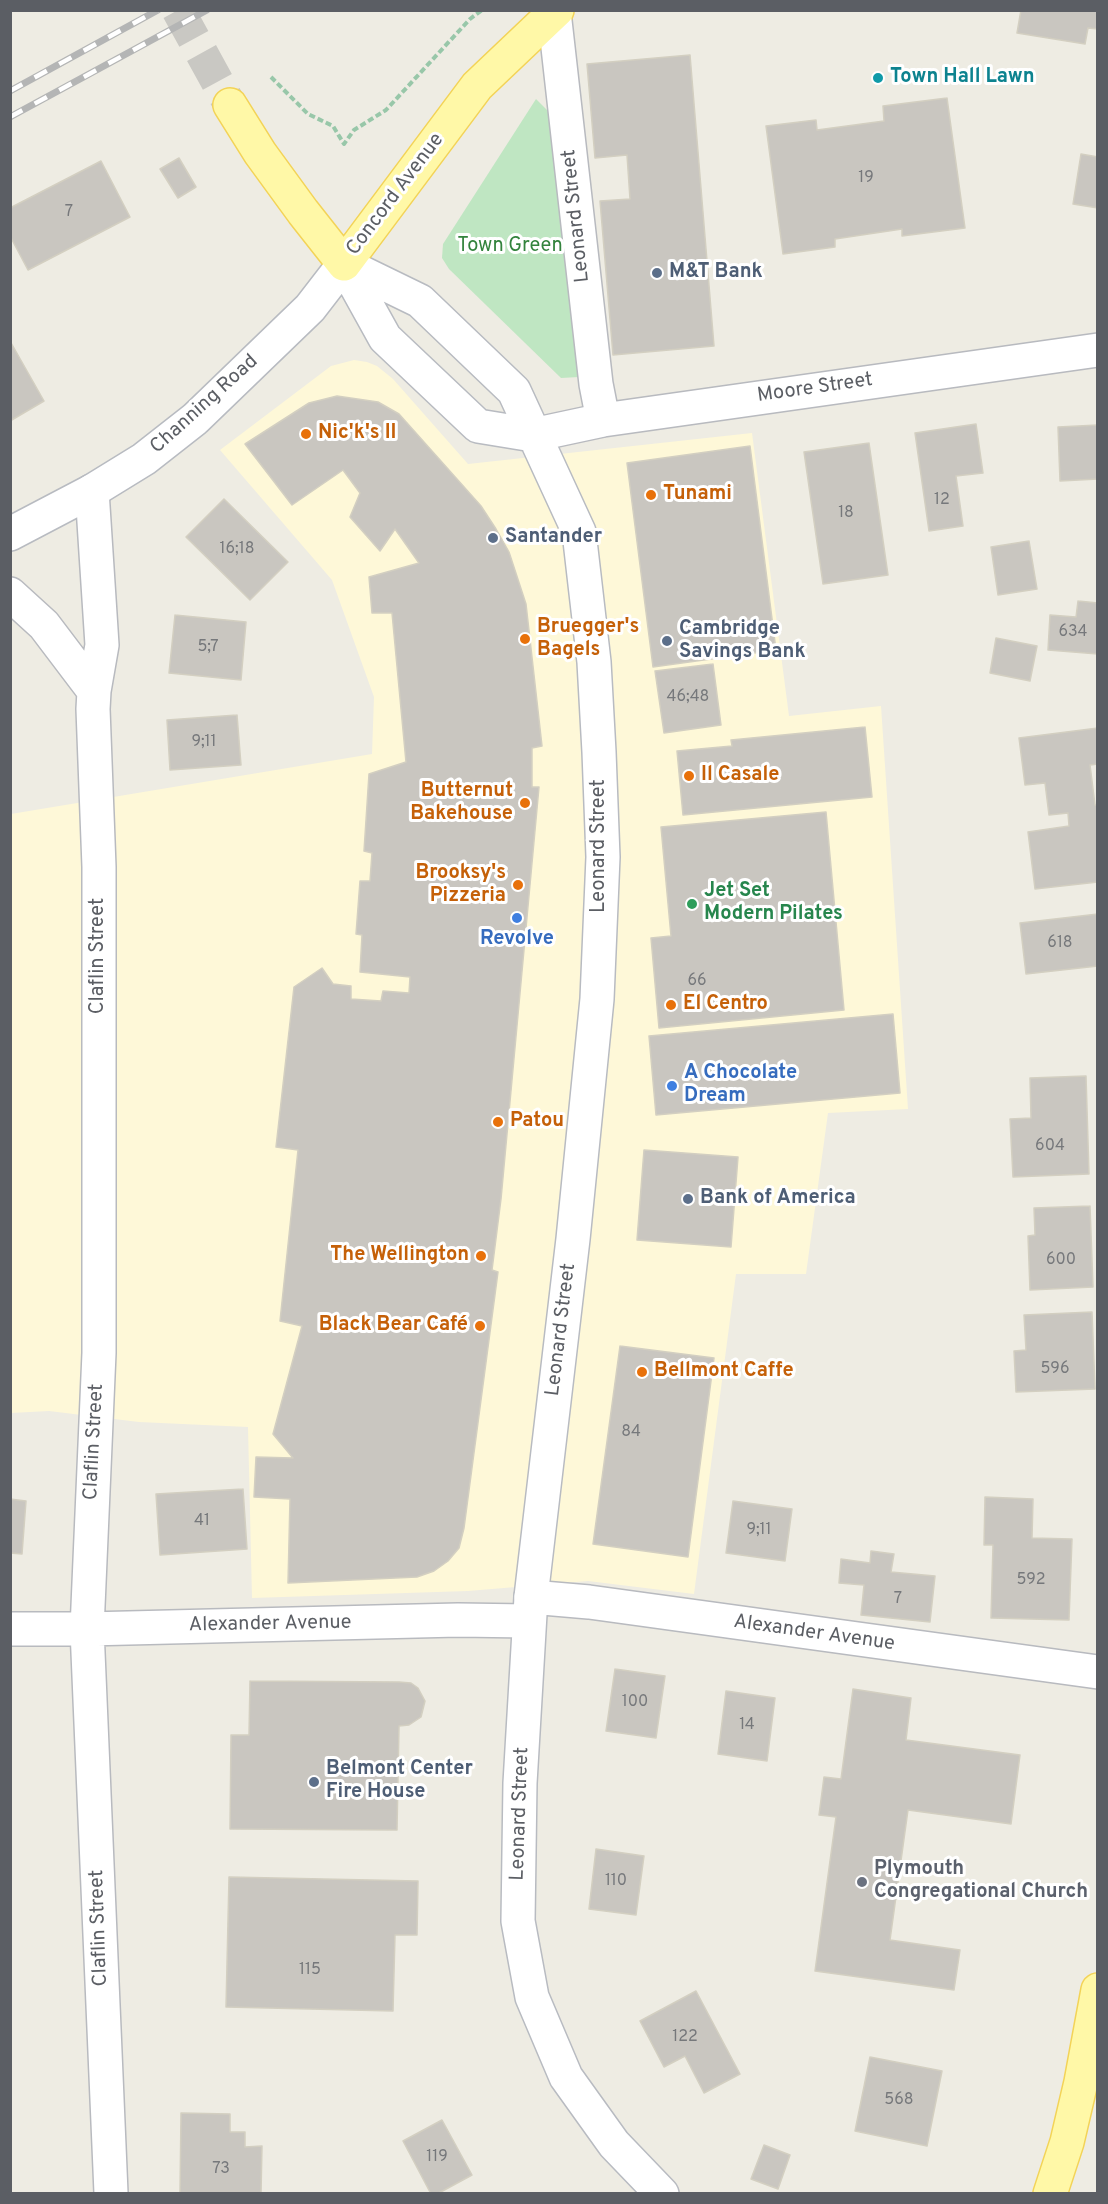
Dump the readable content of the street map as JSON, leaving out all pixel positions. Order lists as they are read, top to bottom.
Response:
{
  "streets": {
    "main road": ["Concord Avenue"],
    "street": [
      "Leonard Street",
      "Moore Street",
      "Channing Road",
      "Claflin Street",
      "Alexander Avenue"
    ]
  },
  "crossings": [
    ["Concord Avenue", "Leonard Street"],
    ["Concord Avenue", "Channing Road"],
    ["Leonard Street", "Moore Street"],
    ["Leonard Street", "Channing Road"],
    ["Leonard Street", "Alexander Avenue"],
    ["Channing Road", "Claflin Street"],
    ["Claflin Street", "Alexander Avenue"]
  ],
  "parks": ["Town Green"],
  "places": [
    "Town Hall Lawn",
    "M&T Bank",
    "Nic'k's II",
    "Tunami",
    "Santander",
    "Bruegger's Bagels",
    "Cambridge Savings Bank",
    "Il Casale",
    "Butternut Bakehouse",
    "Brooksy's Pizzeria",
    "Jet Set Modern Pilates",
    "Revolve",
    "El Centro",
    "A Chocolate Dream",
    "Patou",
    "Bank of America",
    "The Wellington",
    "Black Bear Café",
    "Bellmont Caffe",
    "Belmont Center Fire House",
    "Plymouth Congregational Church"
  ],
  "house_numbers": [
    "19",
    "7",
    "12",
    "18",
    "16;18",
    "634",
    "5;7",
    "46;48",
    "9;11",
    "618",
    "66",
    "604",
    "600",
    "596",
    "84",
    "41",
    "9;11",
    "592",
    "7",
    "100",
    "14",
    "110",
    "115",
    "122",
    "568",
    "119",
    "73"
  ]
}
